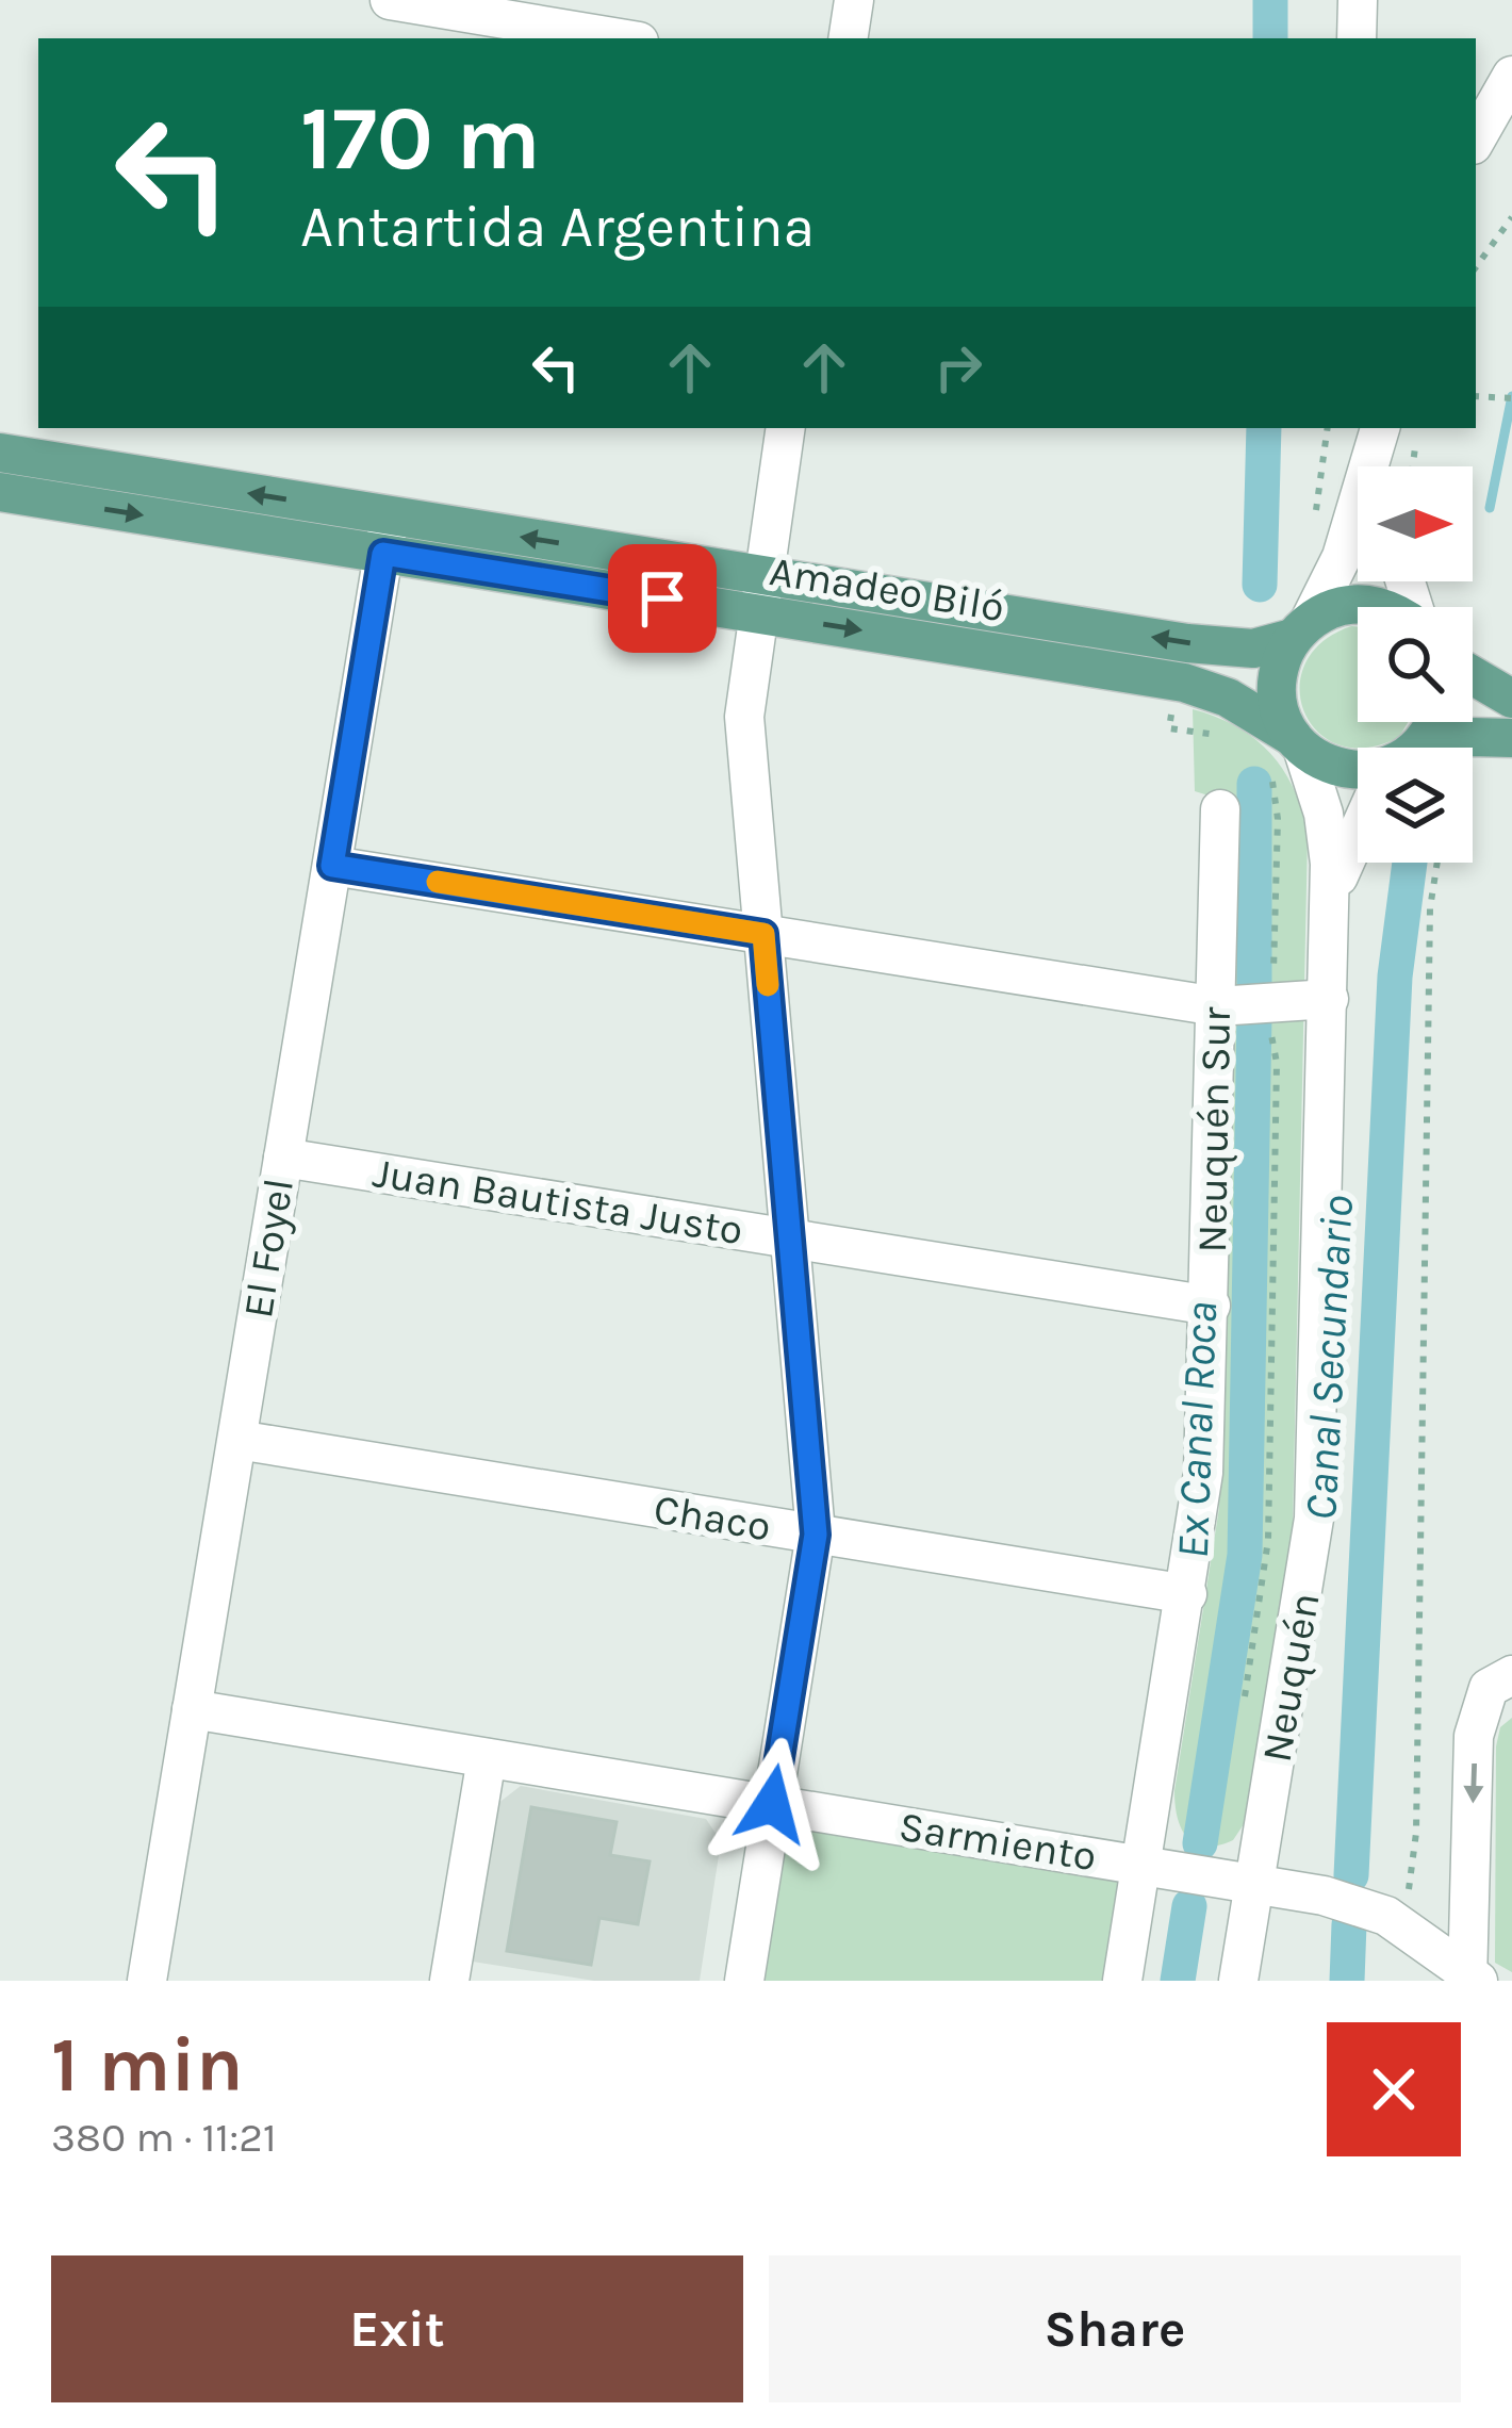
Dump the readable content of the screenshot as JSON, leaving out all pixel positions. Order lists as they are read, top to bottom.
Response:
{
  "streets": {
    "main road": ["Amadeo Biló"],
    "street": [
      "Neuquén Sur",
      "Juan Bautista Justo",
      "El Foyel",
      "Chaco",
      "Neuquén",
      "Sarmiento"
    ]
  },
  "crossings": [
    ["Amadeo Biló", "El Foyel"],
    ["Amadeo Biló", "Neuquén"],
    ["Neuquén Sur", "Juan Bautista Justo"],
    ["Neuquén Sur", "Chaco"],
    ["Neuquén Sur", "Sarmiento"],
    ["Juan Bautista Justo", "El Foyel"],
    ["El Foyel", "Chaco"],
    ["El Foyel", "Sarmiento"],
    ["Neuquén", "Sarmiento"]
  ],
  "water": ["Canal Secundario", "Ex Canal Roca"],
  "north": "right",
  "page": {
    "turn": ["170 m", "Antartida Argentina"],
    "heading": ["1 min", "380 m · 11:21"],
    "buttons": ["Exit", "Share"]
  }
}
